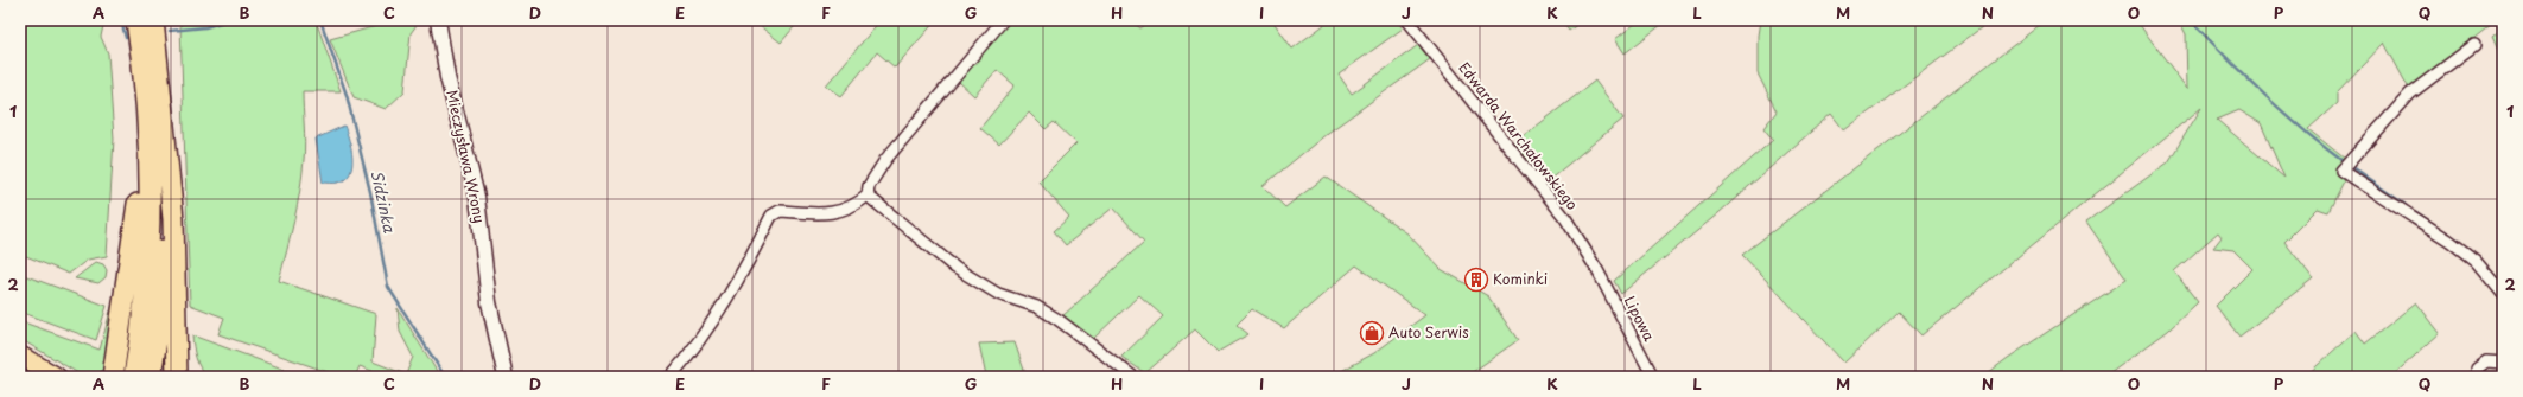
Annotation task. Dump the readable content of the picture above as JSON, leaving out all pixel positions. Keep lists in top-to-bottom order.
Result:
{
  "streets": {
    "street": ["Edwarda Warchałowskiego", "Mieczysława Wrony", "Lipowa"]
  },
  "crossings": [
    ["Edwarda Warchałowskiego", "Lipowa"]
  ],
  "water": ["Sidzinka"],
  "places": {
    "building": ["Kominki"],
    "shop": ["Auto Serwis"]
  },
  "grid": {
    "columns": [
      "A",
      "B",
      "C",
      "D",
      "E",
      "F",
      "G",
      "H",
      "I",
      "J",
      "K",
      "L",
      "M",
      "N",
      "O",
      "P",
      "Q"
    ],
    "rows": ["1", "2"]
  }
}
